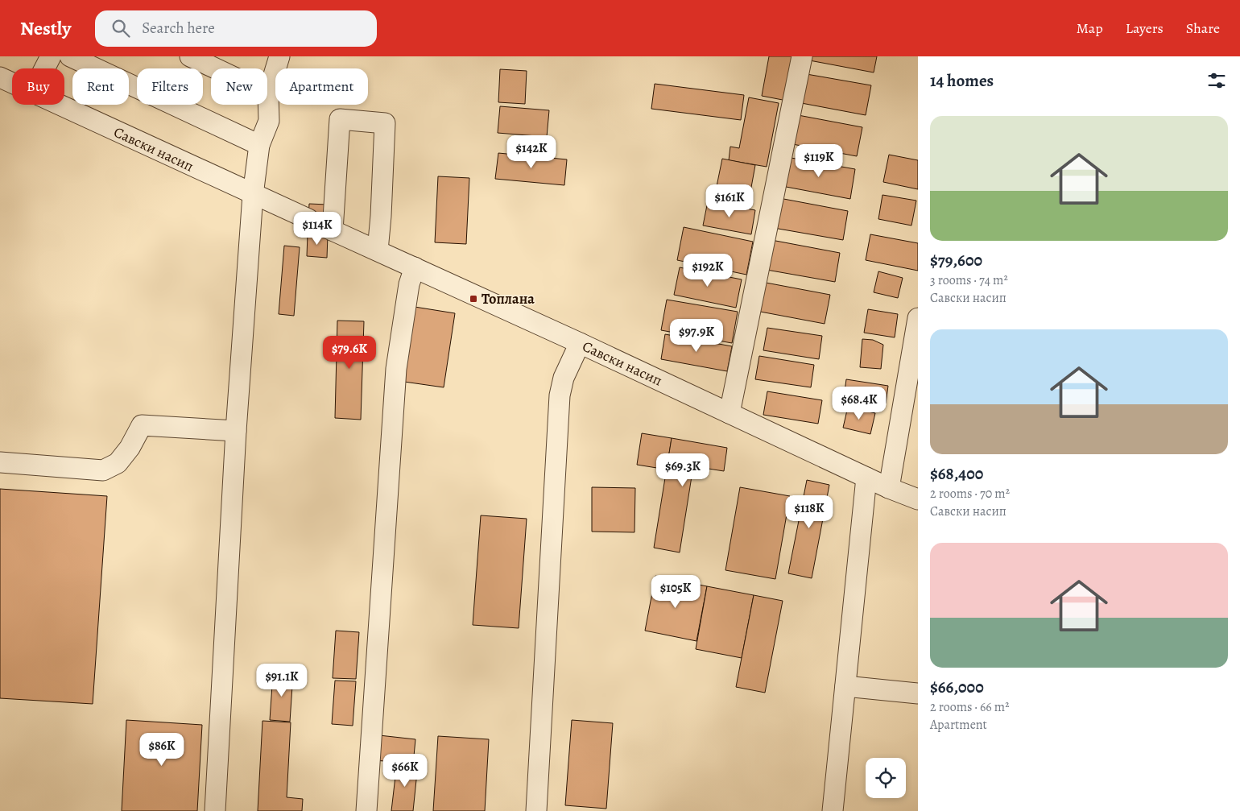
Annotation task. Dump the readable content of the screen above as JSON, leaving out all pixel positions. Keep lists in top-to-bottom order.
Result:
{
  "streets": {
    "street": ["Савски насип"]
  },
  "places": {
    "transit": ["Топлана"]
  },
  "page": {
    "header": "Nestly",
    "search": "Search here",
    "nav": ["Map", "Layers", "Share"],
    "heading": "14 homes",
    "chip": [
      "Buy",
      "Rent",
      "Filters",
      "New",
      "Apartment"
    ],
    "list": [
      {
        "name": "$79,600",
        "note": "3 rooms · 74 m² · Савски насип"
      },
      {
        "name": "$68,400",
        "note": "2 rooms · 70 m² · Савски насип"
      },
      {
        "name": "$66,000",
        "note": "2 rooms · 66 m² · Apartment"
      }
    ],
    "price": [
      "$142K",
      "$119K",
      "$161K",
      "$114K",
      "$192K",
      "$97.9K",
      "$79.6K",
      "$68.4K",
      "$69.3K",
      "$118K",
      "$105K",
      "$91.1K",
      "$86K",
      "$66K"
    ]
  }
}
